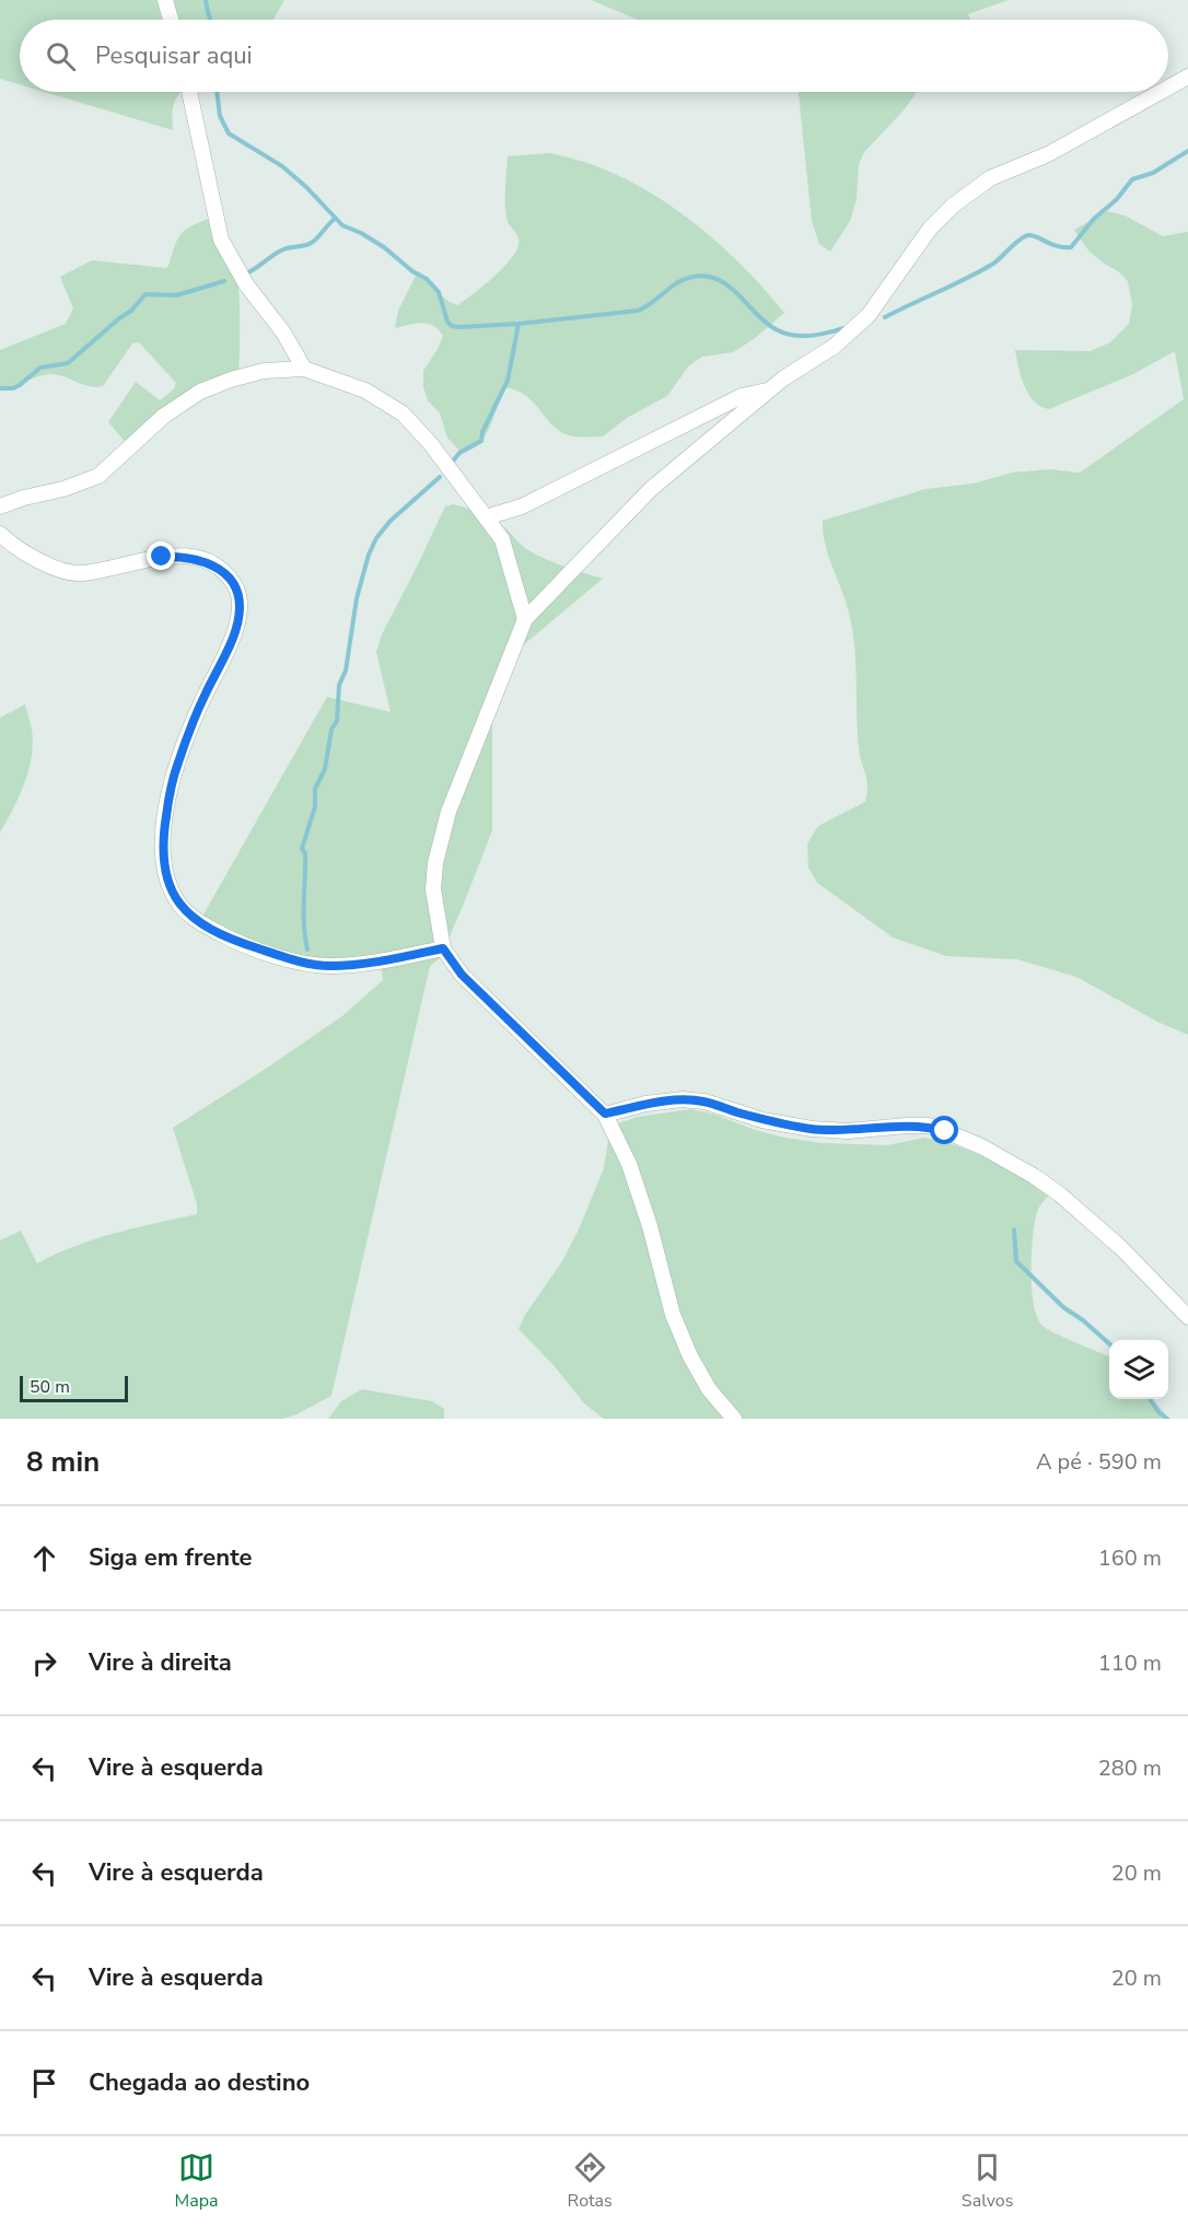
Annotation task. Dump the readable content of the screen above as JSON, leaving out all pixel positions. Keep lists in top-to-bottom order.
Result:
{
  "scale_bar": "50 m",
  "page": {
    "search": "Pesquisar aqui",
    "scale": "50 m",
    "heading": ["8 min", "A pé · 590 m"],
    "list": [
      ["Siga em frente", "160 m"],
      ["Vire à direita", "110 m"],
      ["Vire à esquerda", "280 m"],
      ["Vire à esquerda", "20 m"],
      ["Vire à esquerda", "20 m"],
      "Chegada ao destino"
    ],
    "nav": ["Mapa", "Rotas", "Salvos"]
  }
}
